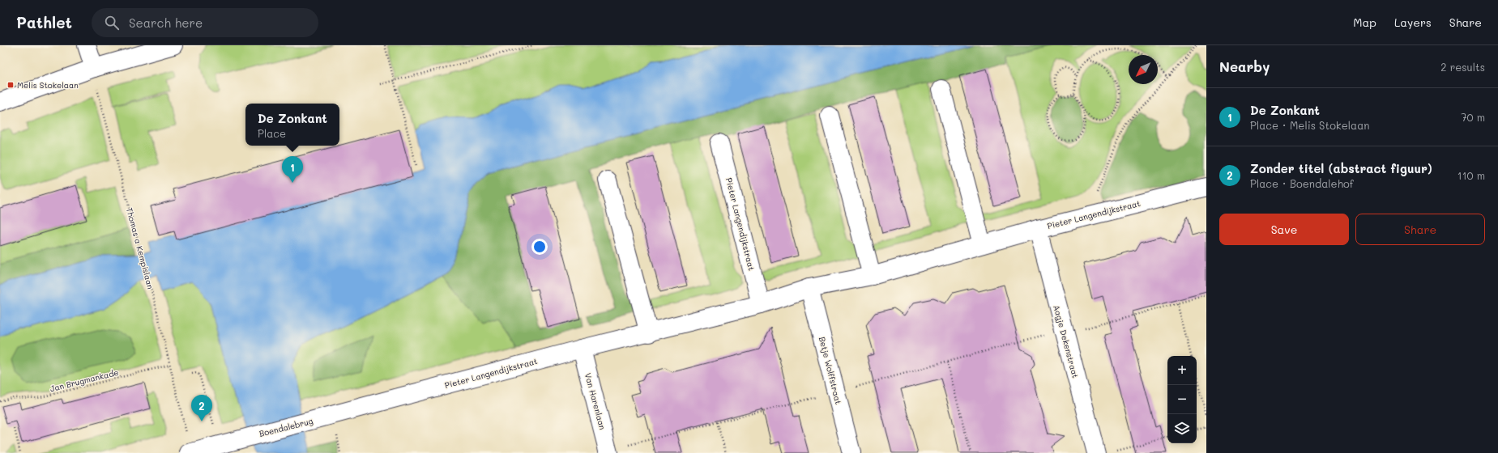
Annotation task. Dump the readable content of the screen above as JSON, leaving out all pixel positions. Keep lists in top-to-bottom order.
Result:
{
  "streets": {
    "street": [
      "Pieter Langendijkstraat",
      "Aagje Dekenstraat",
      "Betje Wolffstraat",
      "Van Harenlaan",
      "Boendalebrug"
    ],
    "path": ["Thomas a Kempislaan", "Jan Brugmankade"]
  },
  "crossings": [
    ["Pieter Langendijkstraat", "Aagje Dekenstraat"],
    ["Pieter Langendijkstraat", "Betje Wolffstraat"],
    ["Pieter Langendijkstraat", "Van Harenlaan"],
    ["Pieter Langendijkstraat", "Boendalebrug"],
    ["Thomas a Kempislaan", "Jan Brugmankade"],
    ["Thomas a Kempislaan", "Boendalebrug"]
  ],
  "places": {
    "transit": ["Melis Stokelaan"]
  },
  "north": "bottom left",
  "page": {
    "header": "Pathlet",
    "search": "Search here",
    "nav": ["Map", "Layers", "Share"],
    "heading": ["Nearby", "2 results"],
    "list": [
      {
        "mark": "1",
        "name": "De Zonkant",
        "note": "Place · Melis Stokelaan",
        "value": "70 m"
      },
      {
        "mark": "2",
        "name": "Zonder titel (abstract figuur)",
        "note": "Place · Boendalehof",
        "value": "110 m"
      }
    ],
    "popup": ["De Zonkant", "Place"],
    "pins": ["1", "2"],
    "buttons": ["Save", "Share"],
    "map_buttons": ["+", "−"]
  }
}
